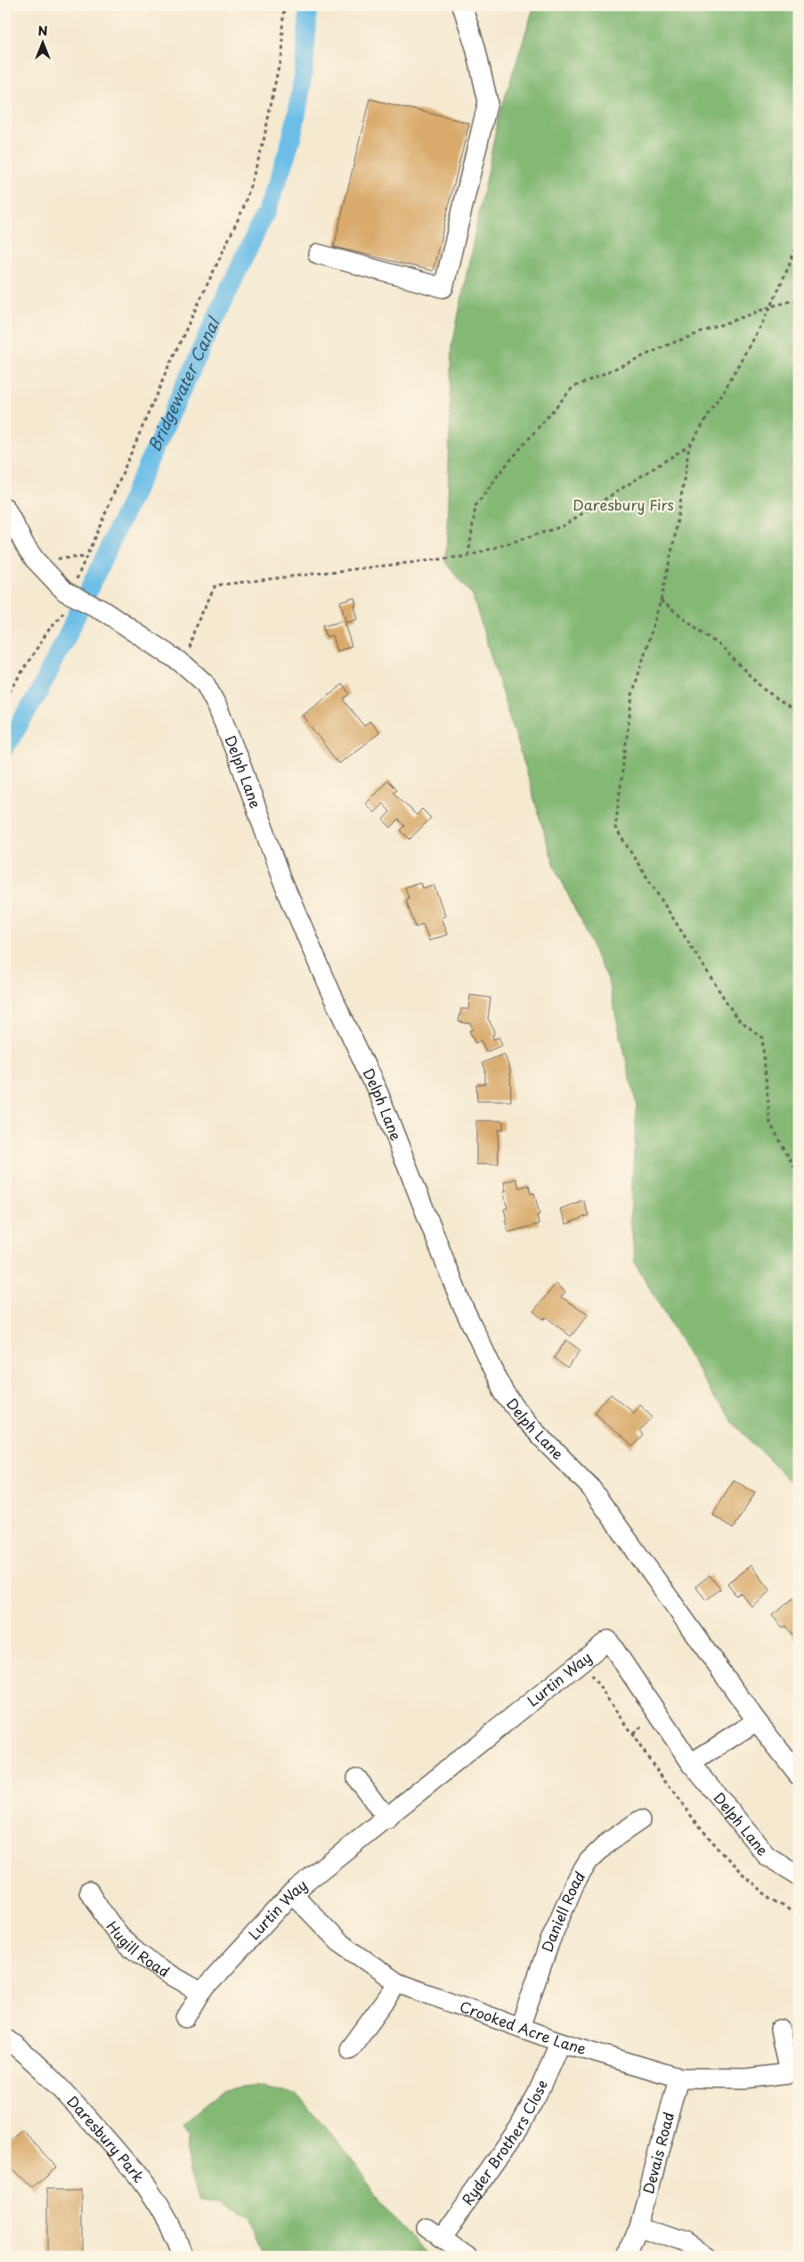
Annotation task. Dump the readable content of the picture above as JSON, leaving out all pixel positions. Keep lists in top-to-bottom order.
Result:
{
  "streets": {
    "street": [
      "Delph Lane",
      "Lurtin Way",
      "Daniell Road",
      "Hugill Road",
      "Crooked Acre Lane",
      "Daresbury Park",
      "Ryder Brothers Close",
      "Devais Road"
    ]
  },
  "crossings": [
    ["Delph Lane", "Lurtin Way"],
    ["Lurtin Way", "Hugill Road"],
    ["Lurtin Way", "Crooked Acre Lane"],
    ["Daniell Road", "Crooked Acre Lane"],
    ["Crooked Acre Lane", "Ryder Brothers Close"],
    ["Crooked Acre Lane", "Devais Road"]
  ],
  "water": ["Bridgewater Canal"],
  "parks": ["Daresbury Firs"],
  "north": "top"
}
